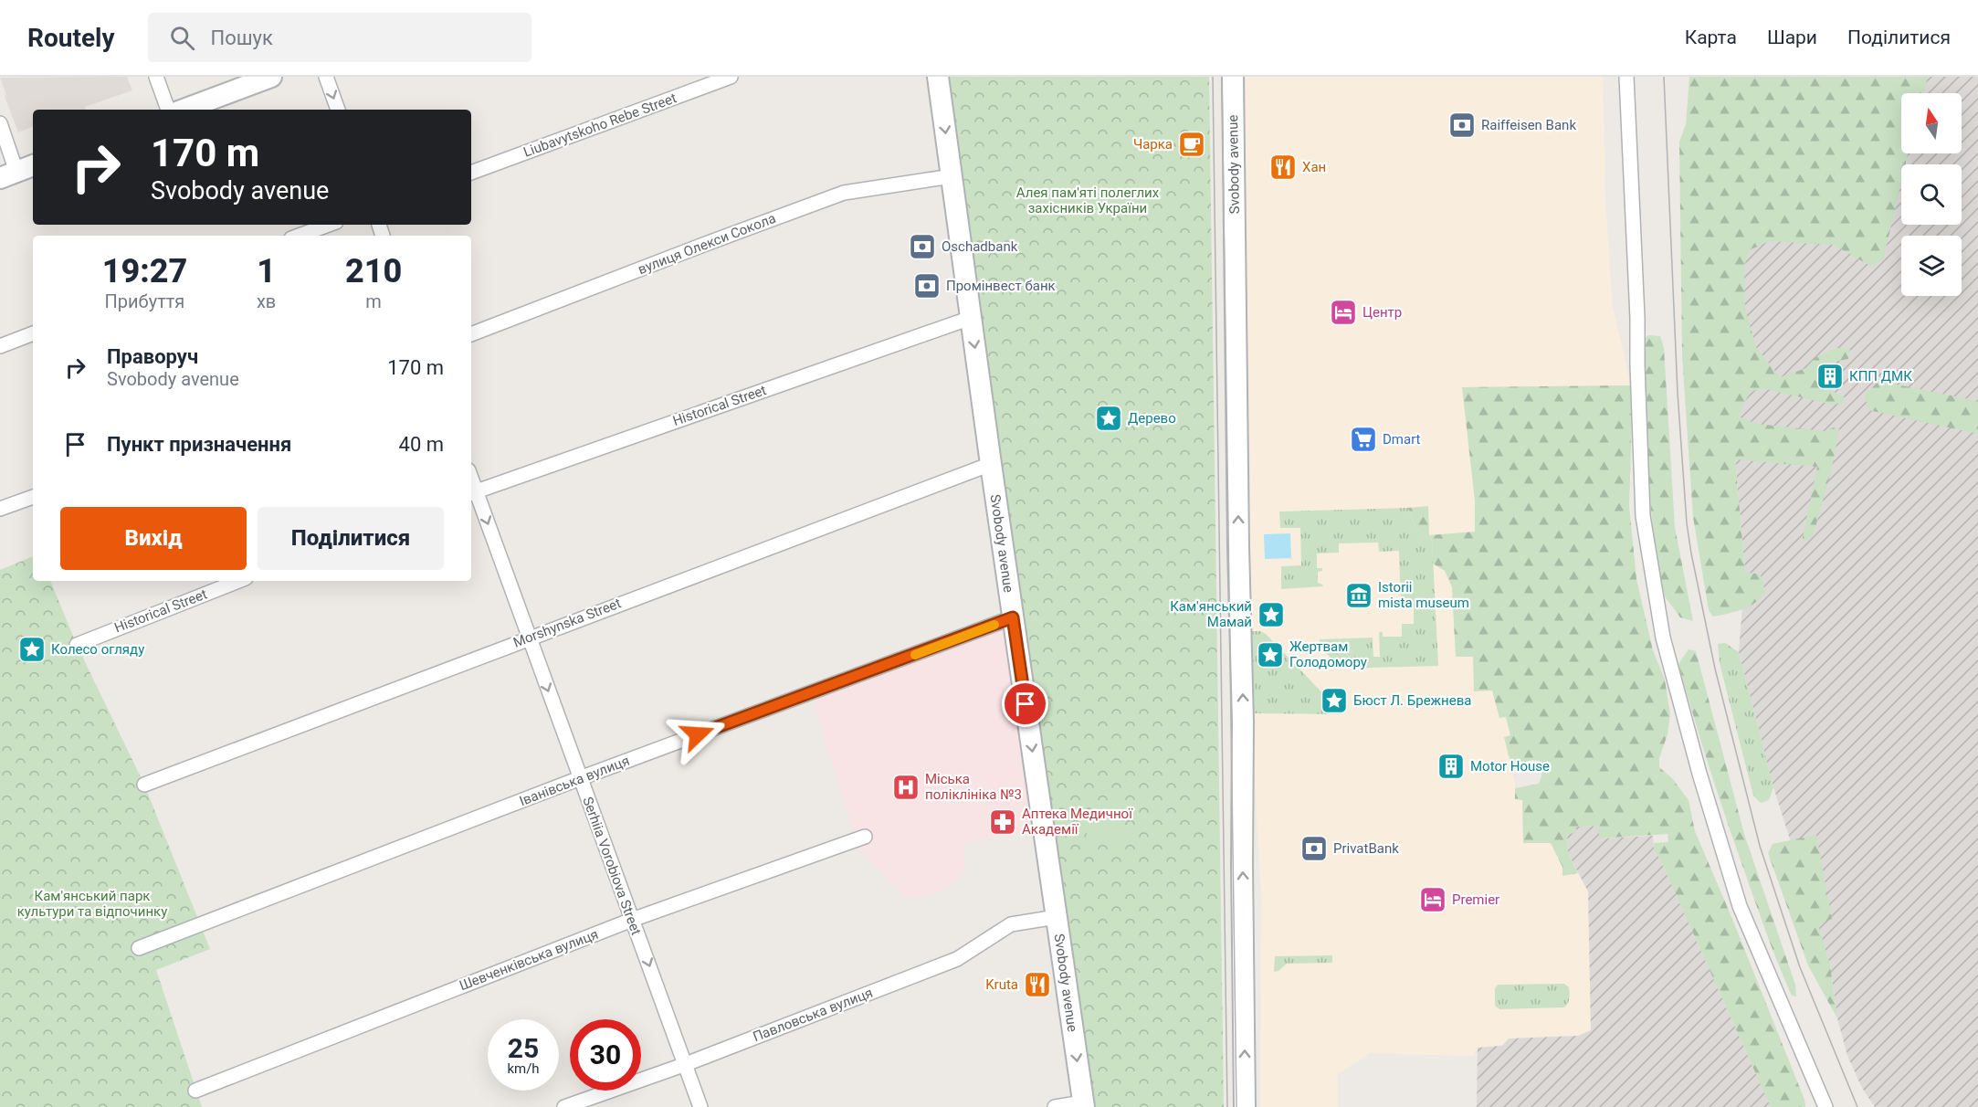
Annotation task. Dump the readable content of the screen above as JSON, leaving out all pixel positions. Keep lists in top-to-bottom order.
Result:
{
  "streets": {
    "main road": ["Svobody avenue"],
    "street": [
      "Liubavytskoho Rebe Street",
      "вулиця Олекси Сокола",
      "Historical Street",
      "Morshynska Street",
      "Іванівська вулиця",
      "Serhiia Vorobiova Street",
      "Шевченківська вулиця",
      "Павловська вулиця"
    ]
  },
  "crossings": [
    ["Svobody avenue", "вулиця Олекси Сокола"],
    ["Svobody avenue", "Historical Street"],
    ["Svobody avenue", "Morshynska Street"],
    ["Svobody avenue", "Іванівська вулиця"],
    ["Svobody avenue", "Павловська вулиця"],
    ["Historical Street", "Serhiia Vorobiova Street"],
    ["Morshynska Street", "Serhiia Vorobiova Street"],
    ["Іванівська вулиця", "Serhiia Vorobiova Street"],
    ["Serhiia Vorobiova Street", "Шевченківська вулиця"],
    ["Serhiia Vorobiova Street", "Павловська вулиця"]
  ],
  "one_way": ["Serhiia Vorobiova Street"],
  "parks": ["Алея пам'яті полеглих захісників України", "Кам'янський парк культури та відпочинку"],
  "places": {
    "bank": [
      "Raiffeisen Bank",
      "Oschadbank",
      "Промінвест банк",
      "PrivatBank"
    ],
    "cafe": ["Чарка"],
    "restaurant": ["Хан", "Kruta"],
    "hotel": ["Центр", "Premier"],
    "building": ["КПП ДМК", "Motor House"],
    "place": [
      "Дерево",
      "Кам'янський Мамай",
      "Колесо огляду",
      "Жертвам Голодомору",
      "Бюст Л. Брежнева"
    ],
    "supermarket": ["Dmart"],
    "museum": ["Istorii mista museum"],
    "hospital": ["Міська поліклініка №3"],
    "pharmacy": ["Аптека Медичної Академії"]
  },
  "north": "top",
  "page": {
    "header": "Routely",
    "search": "Пошук",
    "nav": ["Карта", "Шари", "Поділитися"],
    "turn": ["170 m", "Svobody avenue"],
    "eta": [
      "19:27",
      "Прибуття",
      "1",
      "хв",
      "210",
      "m"
    ],
    "list": [
      {
        "name": "Праворуч",
        "note": "Svobody avenue",
        "value": "170 m"
      },
      {
        "name": "Пункт призначення",
        "value": "40 m"
      }
    ],
    "buttons": ["Вихід", "Поділитися"],
    "speed": "25 km/h",
    "limit": "30"
  }
}
